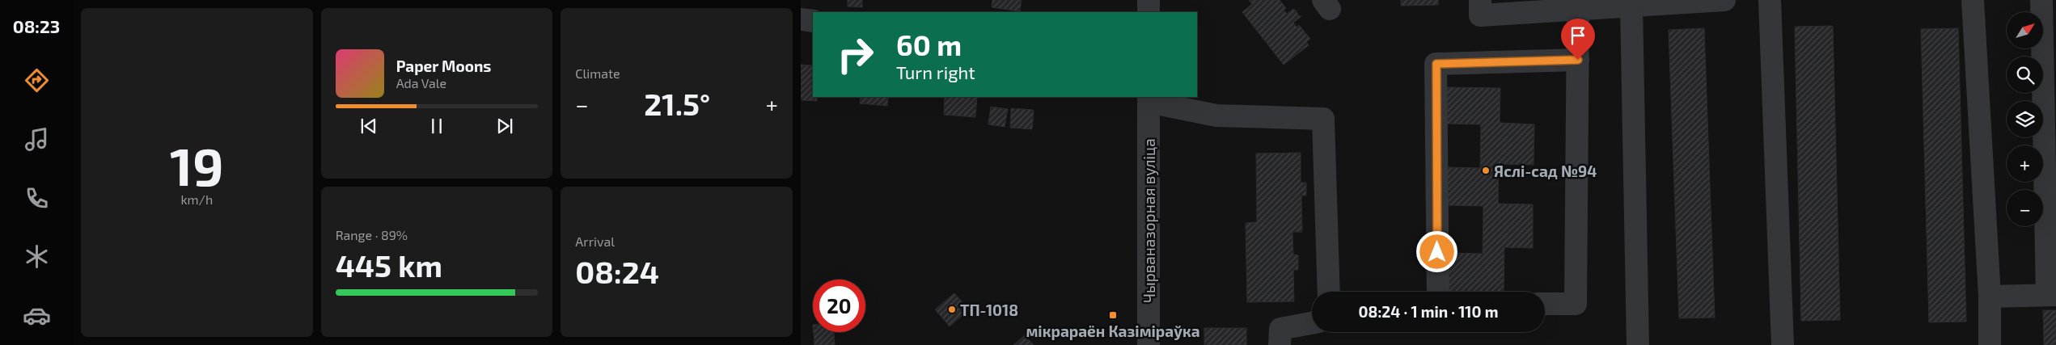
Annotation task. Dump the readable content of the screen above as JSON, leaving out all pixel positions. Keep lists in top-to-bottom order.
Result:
{
  "streets": {
    "street": ["Чырваназорная вуліца"]
  },
  "places": {
    "other": ["Яслі-сад №94", "ТП-1018"],
    "transit": ["мікрараён Казіміраўка"]
  },
  "north": "top right",
  "page": {
    "tabs": "08:23",
    "tile": [
      ["19", "km/h"],
      "Climate",
      ["Range · 89%", "445 km"],
      ["Arrival", "08:24"]
    ],
    "map_buttons": ["+", "−"],
    "turn": ["60 m", "Turn right"],
    "song": ["Paper Moons", "Ada Vale"],
    "heat": ["−", "21.5°", "+"],
    "limit": "20",
    "trip": "08:24 · 1 min · 110 m"
  }
}
